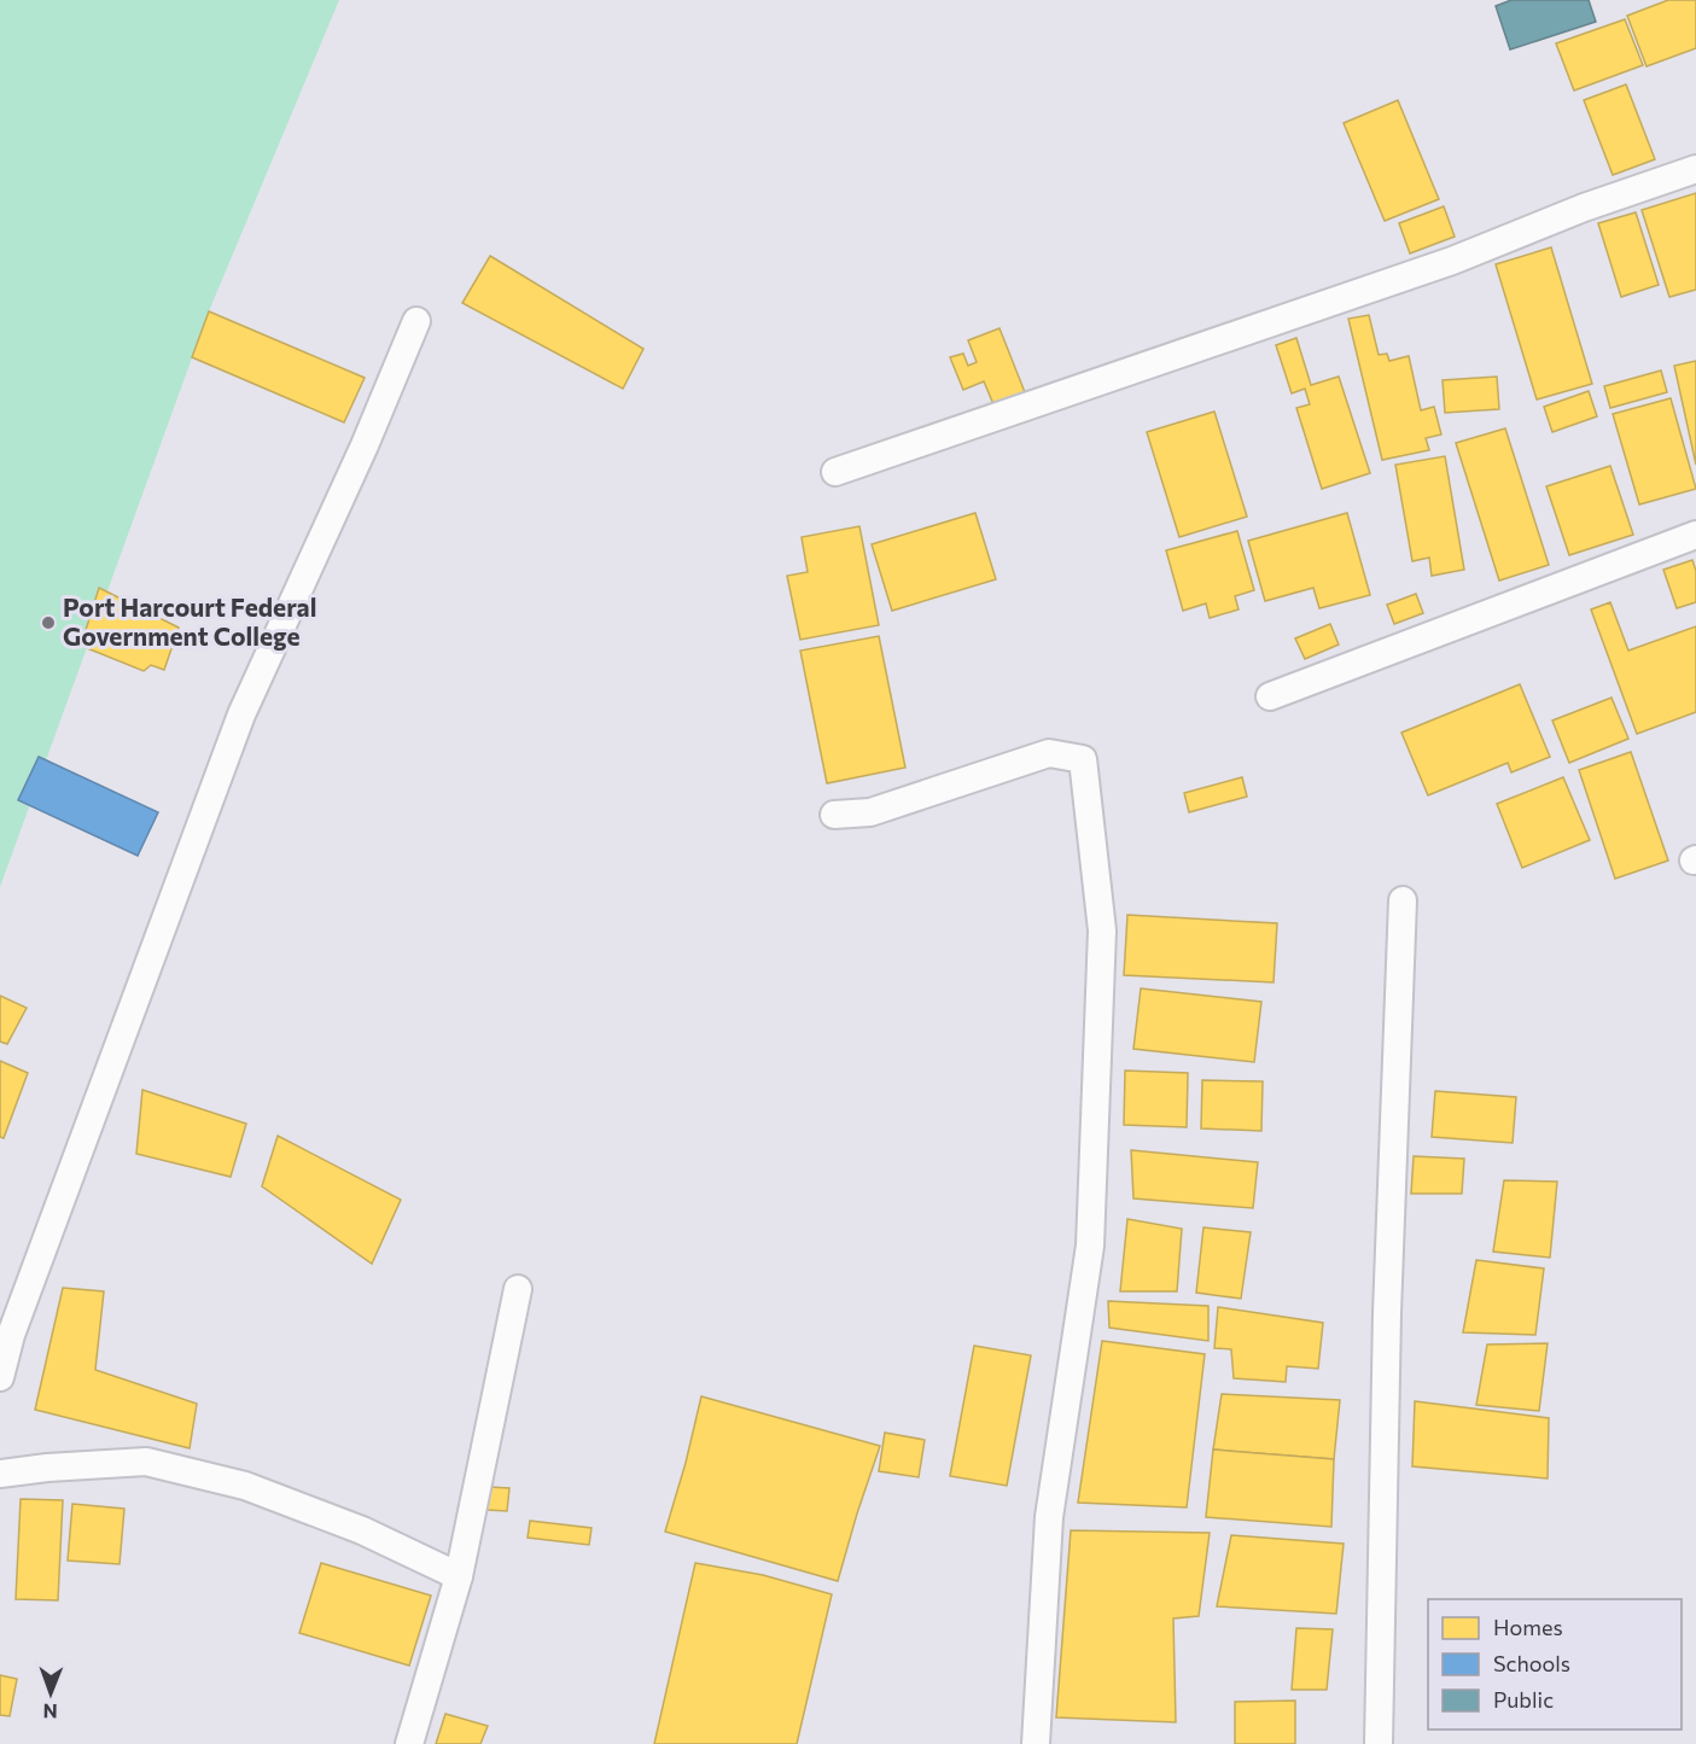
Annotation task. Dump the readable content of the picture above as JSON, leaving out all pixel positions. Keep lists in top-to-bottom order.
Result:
{
  "places": ["Port Harcourt Federal Government College"],
  "legend": ["Homes", "Schools", "Public"],
  "north": "bottom"
}
